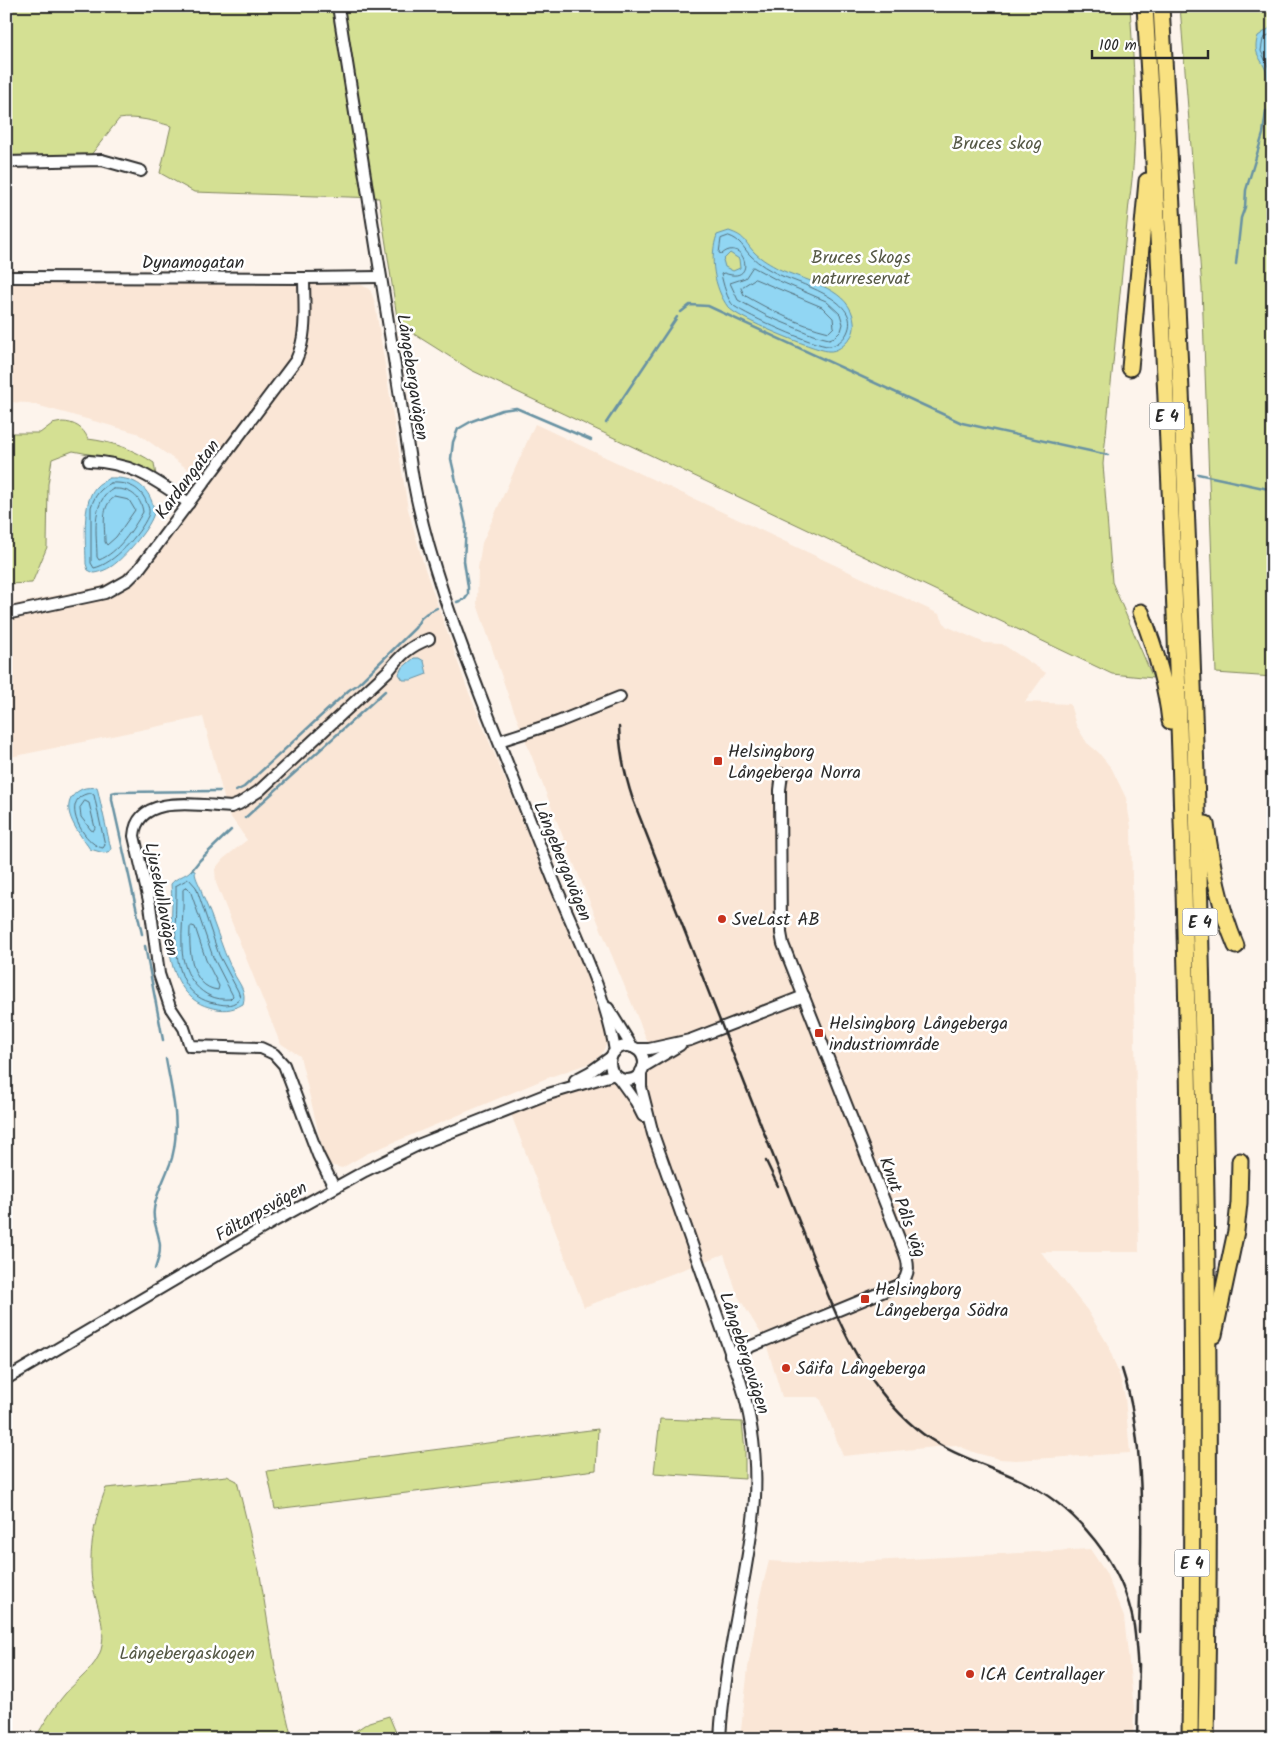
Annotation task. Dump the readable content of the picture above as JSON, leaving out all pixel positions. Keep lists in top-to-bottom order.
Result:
{
  "streets": {
    "highway": ["E 4"],
    "street": [
      "Dynamogatan",
      "Långebergavägen",
      "Kardangatan",
      "Ljusekullavägen",
      "Knut Påls väg",
      "Fältarpsvägen"
    ]
  },
  "crossings": [
    ["Dynamogatan", "Långebergavägen"],
    ["Dynamogatan", "Kardangatan"],
    ["Långebergavägen", "Knut Påls väg"],
    ["Långebergavägen", "Fältarpsvägen"],
    ["Ljusekullavägen", "Fältarpsvägen"]
  ],
  "parks": ["Bruces skog", "Bruces Skogs naturreservat", "Långebergaskogen"],
  "places": {
    "transit": ["Helsingborg Långeberga Norra", "Helsingborg Långeberga industriområde", "Helsingborg Långeberga Södra"],
    "other": ["SveLast AB", "Såifa Långeberga", "ICA Centrallager"]
  },
  "scale_bar": "100 m"
}
